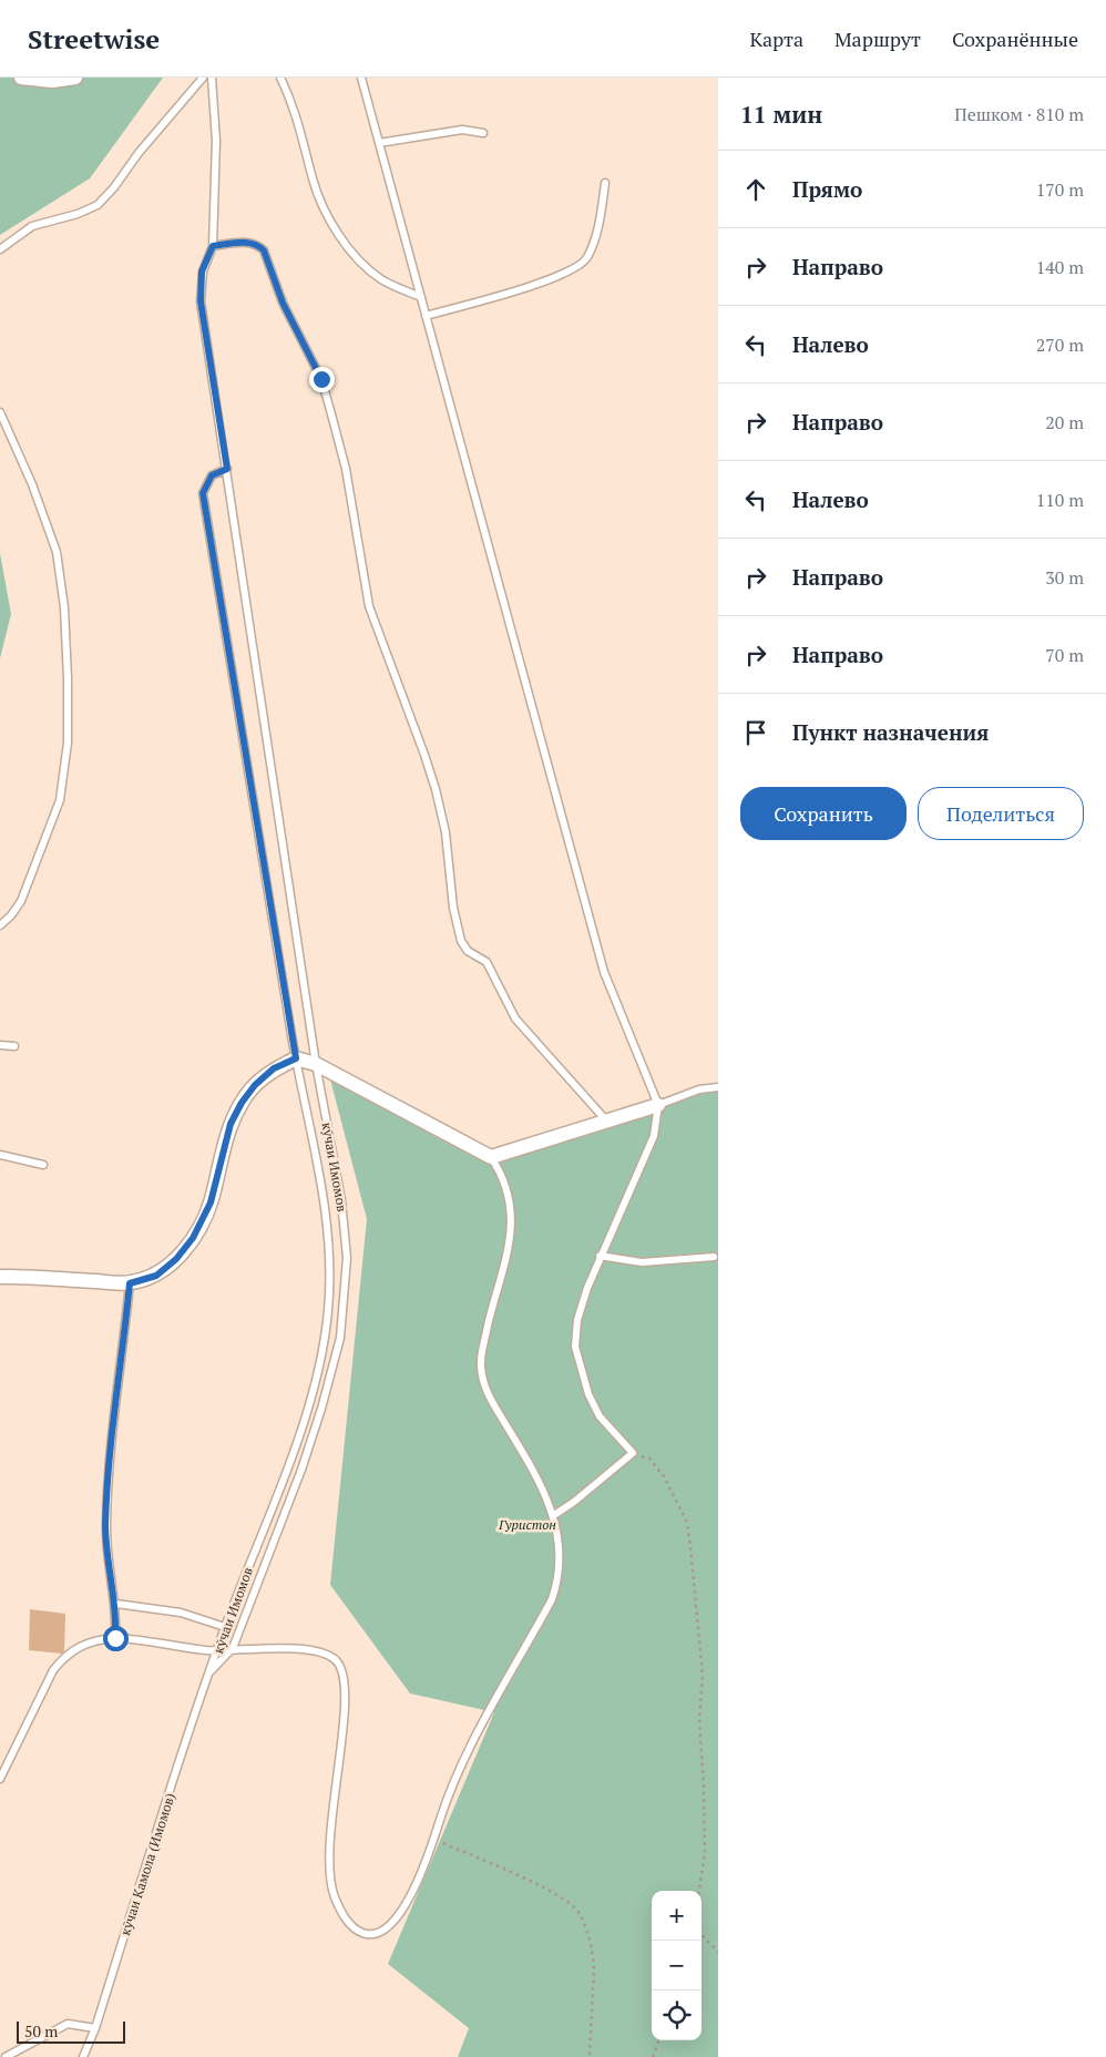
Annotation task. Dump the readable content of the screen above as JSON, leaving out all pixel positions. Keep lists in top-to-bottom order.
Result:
{
  "streets": {
    "lane": ["кӯчаи Имомов", "кӯчаи Камола (Имомов)"]
  },
  "crossings": [
    ["кӯчаи Имомов", "кӯчаи Камола (Имомов)"]
  ],
  "parks": ["Гуристон"],
  "scale_bar": "50 m",
  "page": {
    "header": "Streetwise",
    "nav": ["Карта", "Маршрут", "Сохранённые"],
    "heading": ["11 мин", "Пешком · 810 m"],
    "list": [
      ["Прямо", "170 m"],
      ["Направо", "140 m"],
      ["Налево", "270 m"],
      ["Направо", "20 m"],
      ["Налево", "110 m"],
      ["Направо", "30 m"],
      ["Направо", "70 m"],
      "Пункт назначения"
    ],
    "buttons": ["Сохранить", "Поделиться"],
    "map_buttons": ["+", "−"],
    "scale": "50 m"
  }
}
